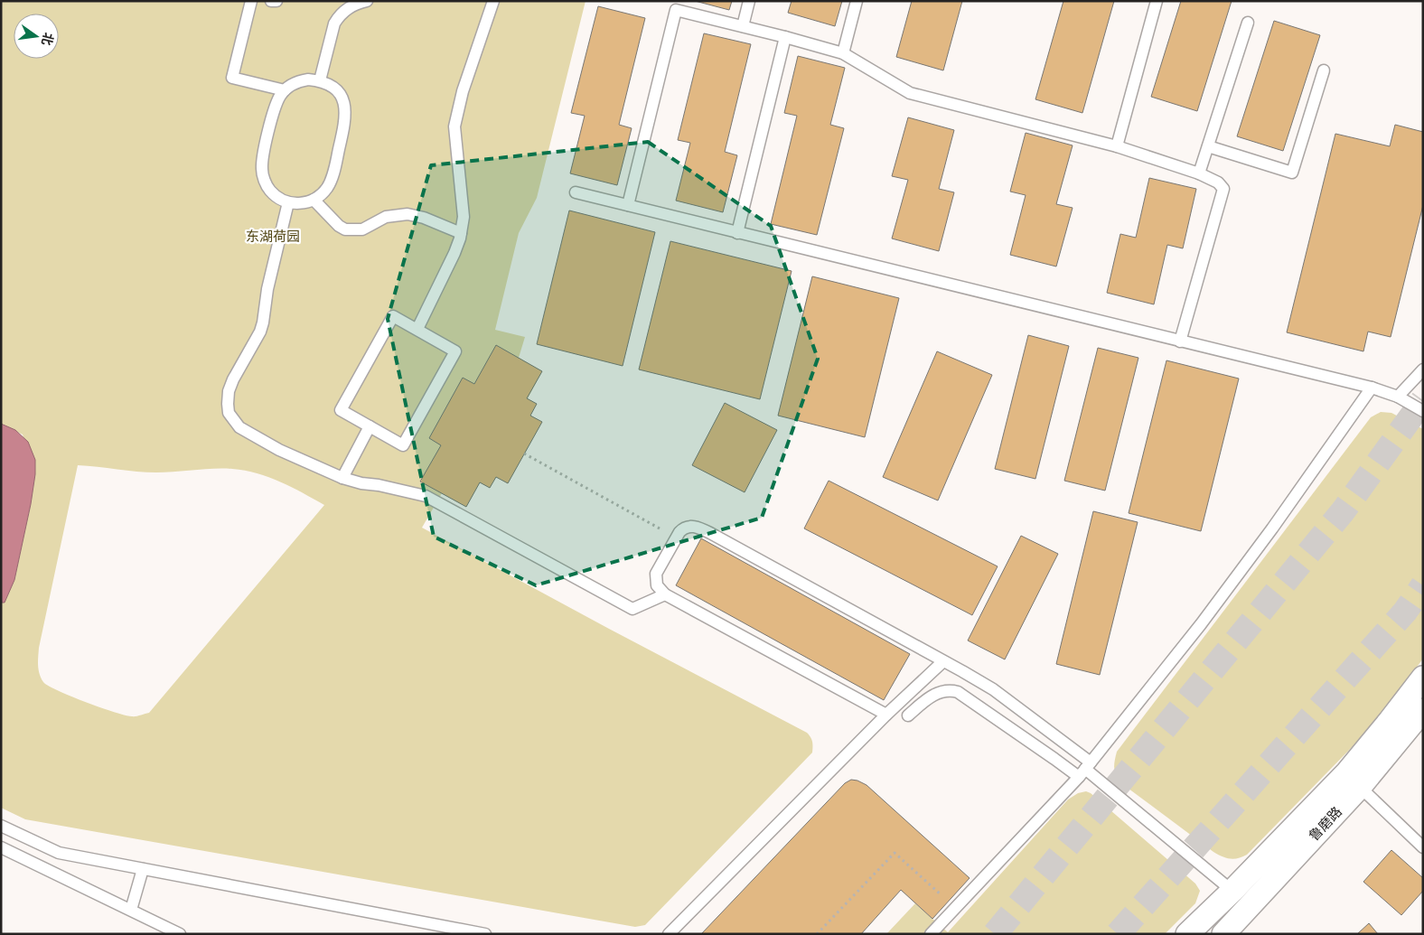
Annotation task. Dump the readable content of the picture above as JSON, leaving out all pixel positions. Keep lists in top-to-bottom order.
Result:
{
  "streets": {
    "street": ["鲁磨路"]
  },
  "parks": ["东湖荷园"],
  "north": "right"
}
